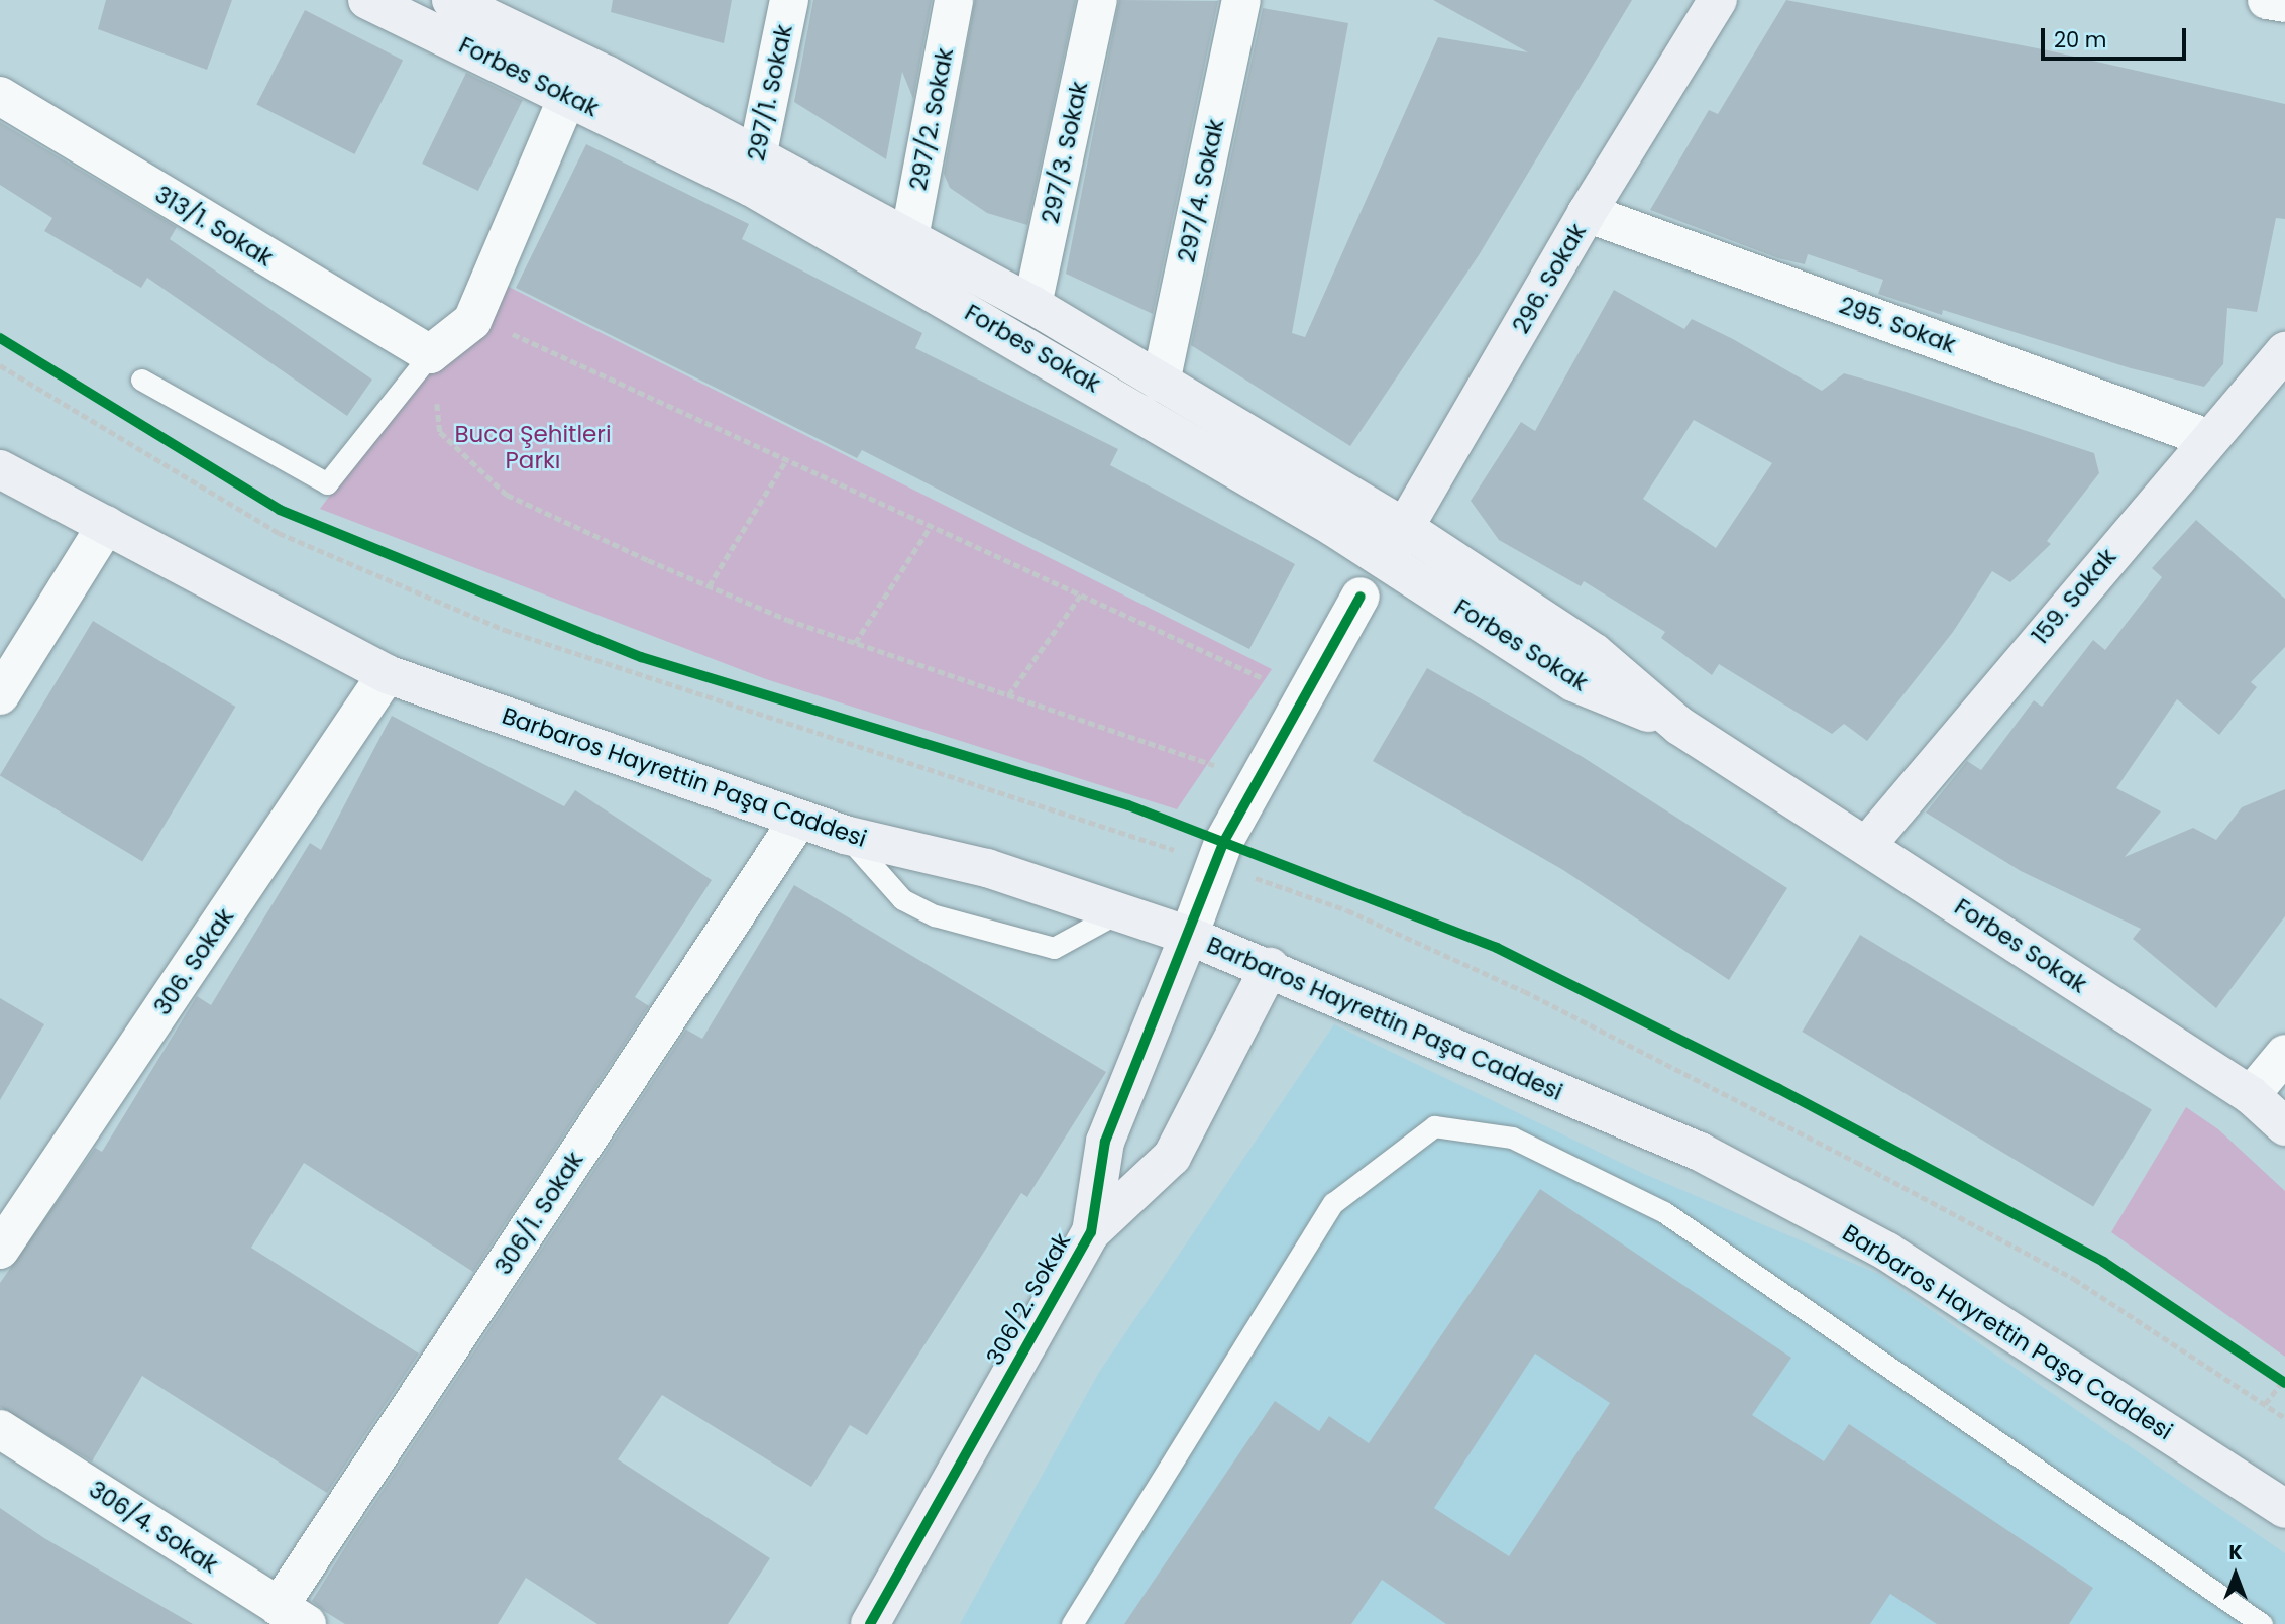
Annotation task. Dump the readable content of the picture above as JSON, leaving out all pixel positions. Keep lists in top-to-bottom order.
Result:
{
  "streets": {
    "main road": [
      "Forbes Sokak",
      "296. Sokak",
      "159. Sokak",
      "Barbaros Hayrettin Paşa Caddesi",
      "306/2. Sokak"
    ],
    "street": [
      "297/1. Sokak",
      "297/2. Sokak",
      "297/3. Sokak",
      "297/4. Sokak",
      "313/1. Sokak",
      "295. Sokak",
      "306. Sokak",
      "306/1. Sokak",
      "306/4. Sokak"
    ]
  },
  "crossings": [
    ["Forbes Sokak", "297/1. Sokak"],
    ["Forbes Sokak", "297/2. Sokak"],
    ["Forbes Sokak", "297/3. Sokak"],
    ["Forbes Sokak", "297/4. Sokak"],
    ["Forbes Sokak", "296. Sokak"],
    ["Forbes Sokak", "159. Sokak"],
    ["296. Sokak", "295. Sokak"],
    ["295. Sokak", "159. Sokak"],
    ["Barbaros Hayrettin Paşa Caddesi", "306. Sokak"],
    ["Barbaros Hayrettin Paşa Caddesi", "306/1. Sokak"],
    ["Barbaros Hayrettin Paşa Caddesi", "306/2. Sokak"],
    ["306/1. Sokak", "306/4. Sokak"]
  ],
  "parks": ["Buca Şehitleri Parkı"],
  "scale_bar": "20 m",
  "north": "top"
}
